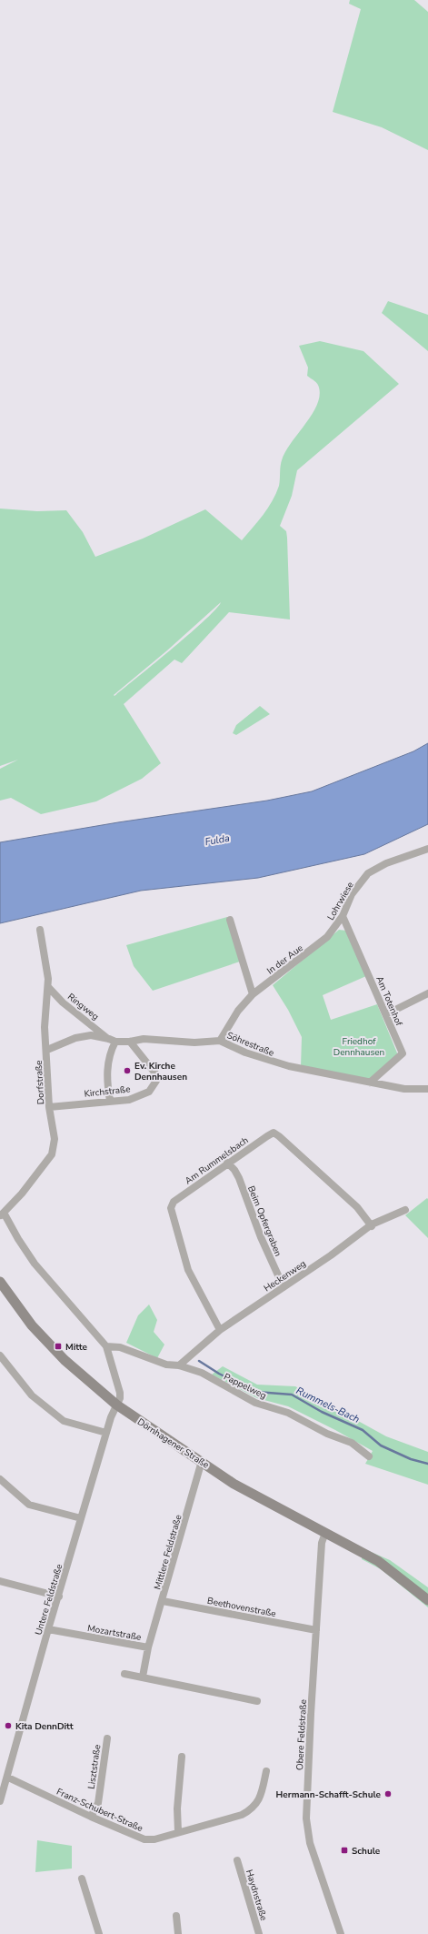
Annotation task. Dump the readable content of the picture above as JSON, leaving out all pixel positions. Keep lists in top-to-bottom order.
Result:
{
  "streets": {
    "street": [
      "Lohrwiese",
      "In der Aue",
      "Am Totenhof",
      "Ringweg",
      "Söhrestraße",
      "Dorfstraße",
      "Kirchstraße",
      "Am Rummelsbach",
      "Beim Opfergraben",
      "Heckenweg",
      "Pappelweg",
      "Dörnhagener Straße",
      "Mittlere Feldstraße",
      "Untere Feldstraße",
      "Beethovenstraße",
      "Mozartstraße",
      "Obere Feldstraße",
      "Lisztstraße",
      "Franz-Schubert-Straße",
      "Haydnstraße"
    ]
  },
  "crossings": [
    ["Lohrwiese", "In der Aue"],
    ["Lohrwiese", "Am Totenhof"],
    ["In der Aue", "Söhrestraße"],
    ["Am Totenhof", "Söhrestraße"],
    ["Ringweg", "Söhrestraße"],
    ["Ringweg", "Dorfstraße"],
    ["Söhrestraße", "Dorfstraße"],
    ["Söhrestraße", "Kirchstraße"],
    ["Dorfstraße", "Kirchstraße"],
    ["Am Rummelsbach", "Beim Opfergraben"],
    ["Am Rummelsbach", "Heckenweg"],
    ["Beim Opfergraben", "Heckenweg"],
    ["Heckenweg", "Pappelweg"],
    ["Dörnhagener Straße", "Mittlere Feldstraße"],
    ["Dörnhagener Straße", "Untere Feldstraße"],
    ["Dörnhagener Straße", "Obere Feldstraße"],
    ["Mittlere Feldstraße", "Beethovenstraße"],
    ["Mittlere Feldstraße", "Mozartstraße"],
    ["Untere Feldstraße", "Mozartstraße"],
    ["Untere Feldstraße", "Franz-Schubert-Straße"],
    ["Beethovenstraße", "Obere Feldstraße"],
    ["Lisztstraße", "Franz-Schubert-Straße"]
  ],
  "water": ["Fulda", "Rummels-Bach"],
  "parks": ["Friedhof Dennhausen"],
  "places": {
    "other": ["Ev. Kirche Dennhausen", "Kita DennDitt", "Hermann-Schafft-Schule"],
    "transit": ["Mitte", "Schule"]
  }
}
